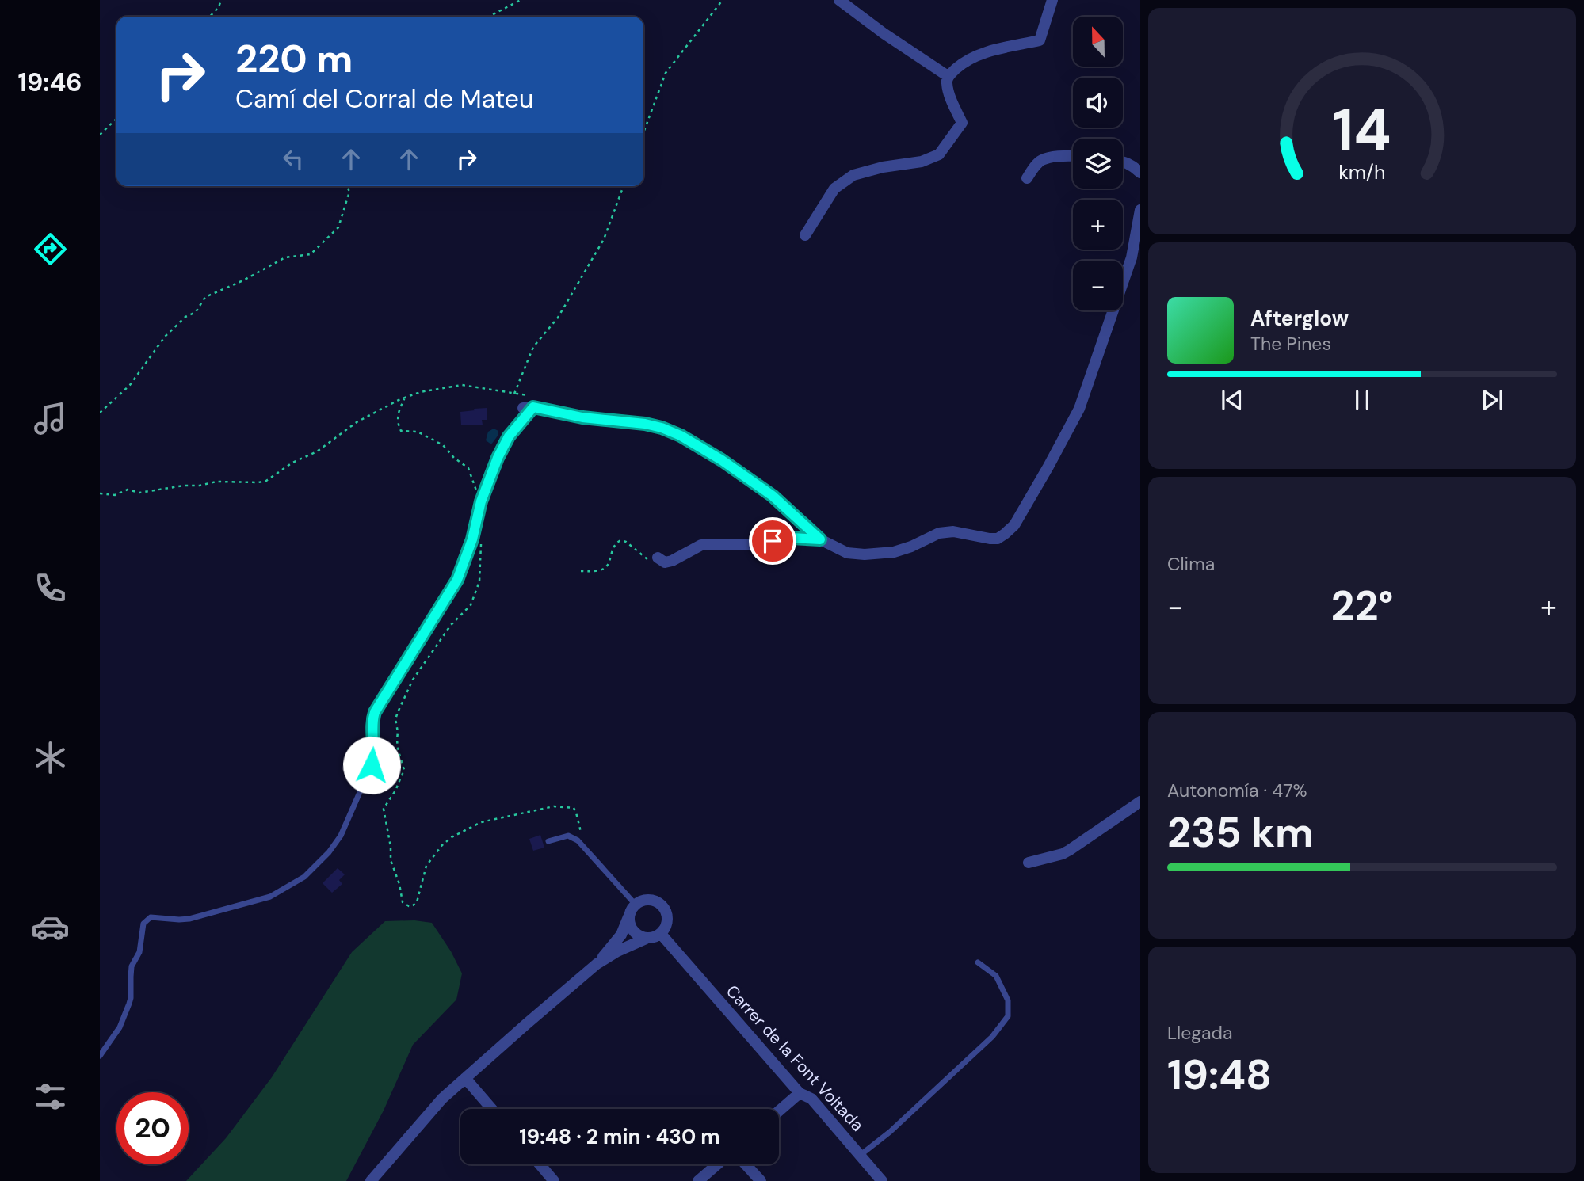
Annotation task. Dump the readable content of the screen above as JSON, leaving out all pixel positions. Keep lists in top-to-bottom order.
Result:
{
  "streets": {
    "street": ["Carrer de la Font Voltada"]
  },
  "north": "top",
  "page": {
    "tabs": "19:46",
    "map_buttons": ["+", "−"],
    "turn": ["220 m", "Camí del Corral de Mateu"],
    "song": ["Afterglow", "The Pines"],
    "tile": [
      "Clima",
      ["Autonomía · 47%", "235 km"],
      ["Llegada", "19:48"]
    ],
    "heat": ["−", "22°", "+"],
    "limit": "20",
    "trip": "19:48 · 2 min · 430 m",
    "gauge": ["14", "km/h"]
  }
}
